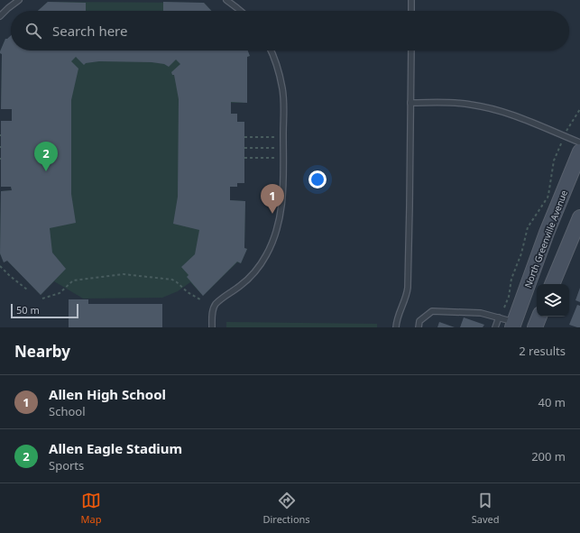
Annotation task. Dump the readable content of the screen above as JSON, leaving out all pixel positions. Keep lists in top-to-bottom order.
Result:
{
  "streets": {
    "main road": ["North Greenville Avenue"]
  },
  "scale_bar": "50 m",
  "page": {
    "search": "Search here",
    "pins": ["2", "1"],
    "scale": "50 m",
    "heading": ["Nearby", "2 results"],
    "list": [
      {
        "mark": "1",
        "name": "Allen High School",
        "note": "School",
        "value": "40 m"
      },
      {
        "mark": "2",
        "name": "Allen Eagle Stadium",
        "note": "Sports",
        "value": "200 m"
      }
    ],
    "nav": ["Map", "Directions", "Saved"]
  }
}
